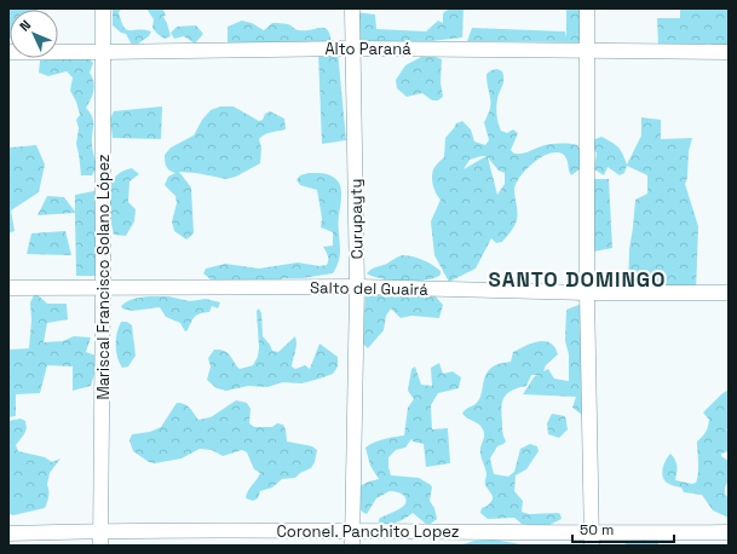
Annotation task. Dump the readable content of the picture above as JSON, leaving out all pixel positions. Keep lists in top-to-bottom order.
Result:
{
  "streets": {
    "street": [
      "Alto Paraná",
      "Curupayty",
      "Mariscal Francisco Solano López",
      "Salto del Guairá",
      "Coronel. Panchito Lopez"
    ]
  },
  "crossings": [
    ["Alto Paraná", "Curupayty"],
    ["Alto Paraná", "Mariscal Francisco Solano López"],
    ["Curupayty", "Salto del Guairá"],
    ["Curupayty", "Coronel. Panchito Lopez"],
    ["Mariscal Francisco Solano López", "Salto del Guairá"],
    ["Mariscal Francisco Solano López", "Coronel. Panchito Lopez"]
  ],
  "districts": ["SANTO DOMINGO"],
  "scale_bar": "50 m",
  "north": "top left"
}
